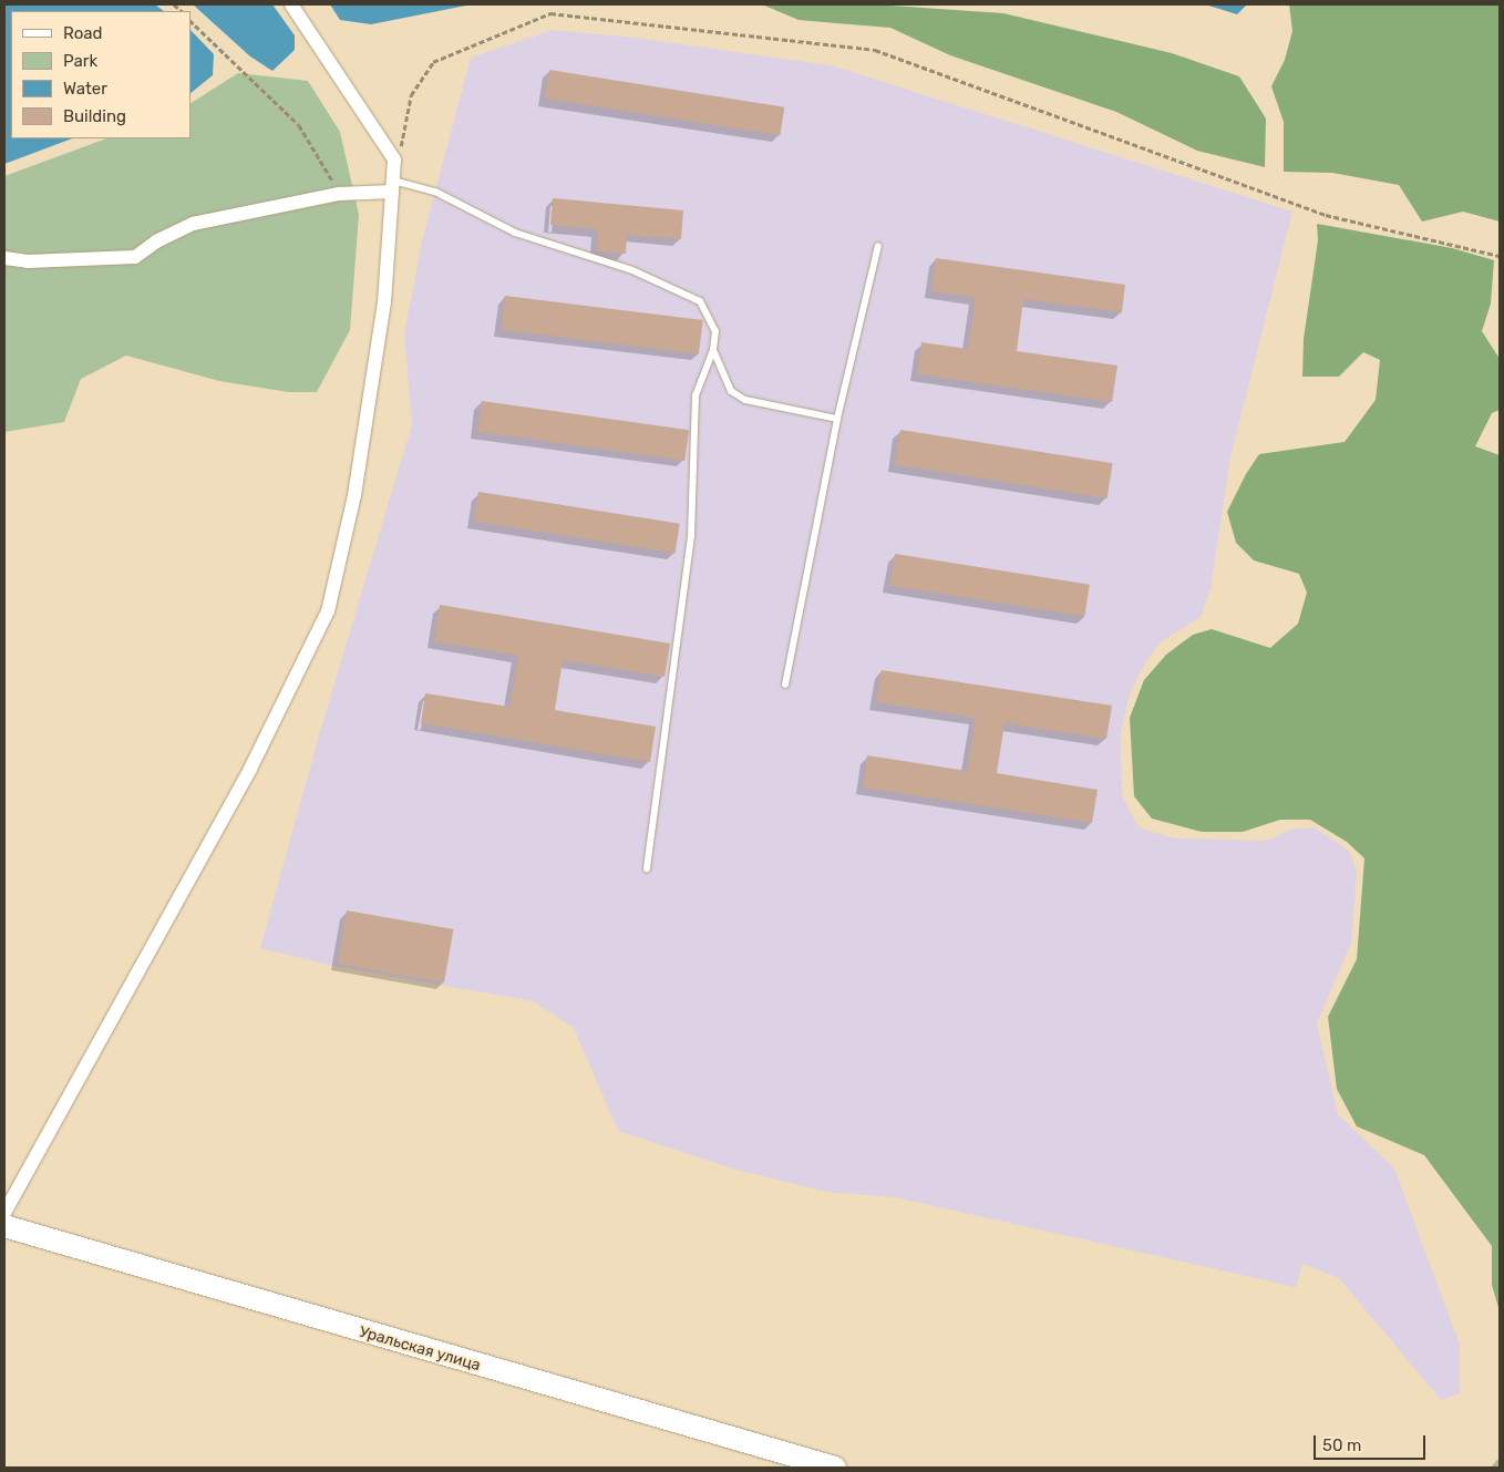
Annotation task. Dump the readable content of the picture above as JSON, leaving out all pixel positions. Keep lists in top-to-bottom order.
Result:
{
  "streets": {
    "main road": ["Уральская улица"]
  },
  "legend": [
    "Road",
    "Park",
    "Water",
    "Building"
  ],
  "scale_bar": "50 m"
}
